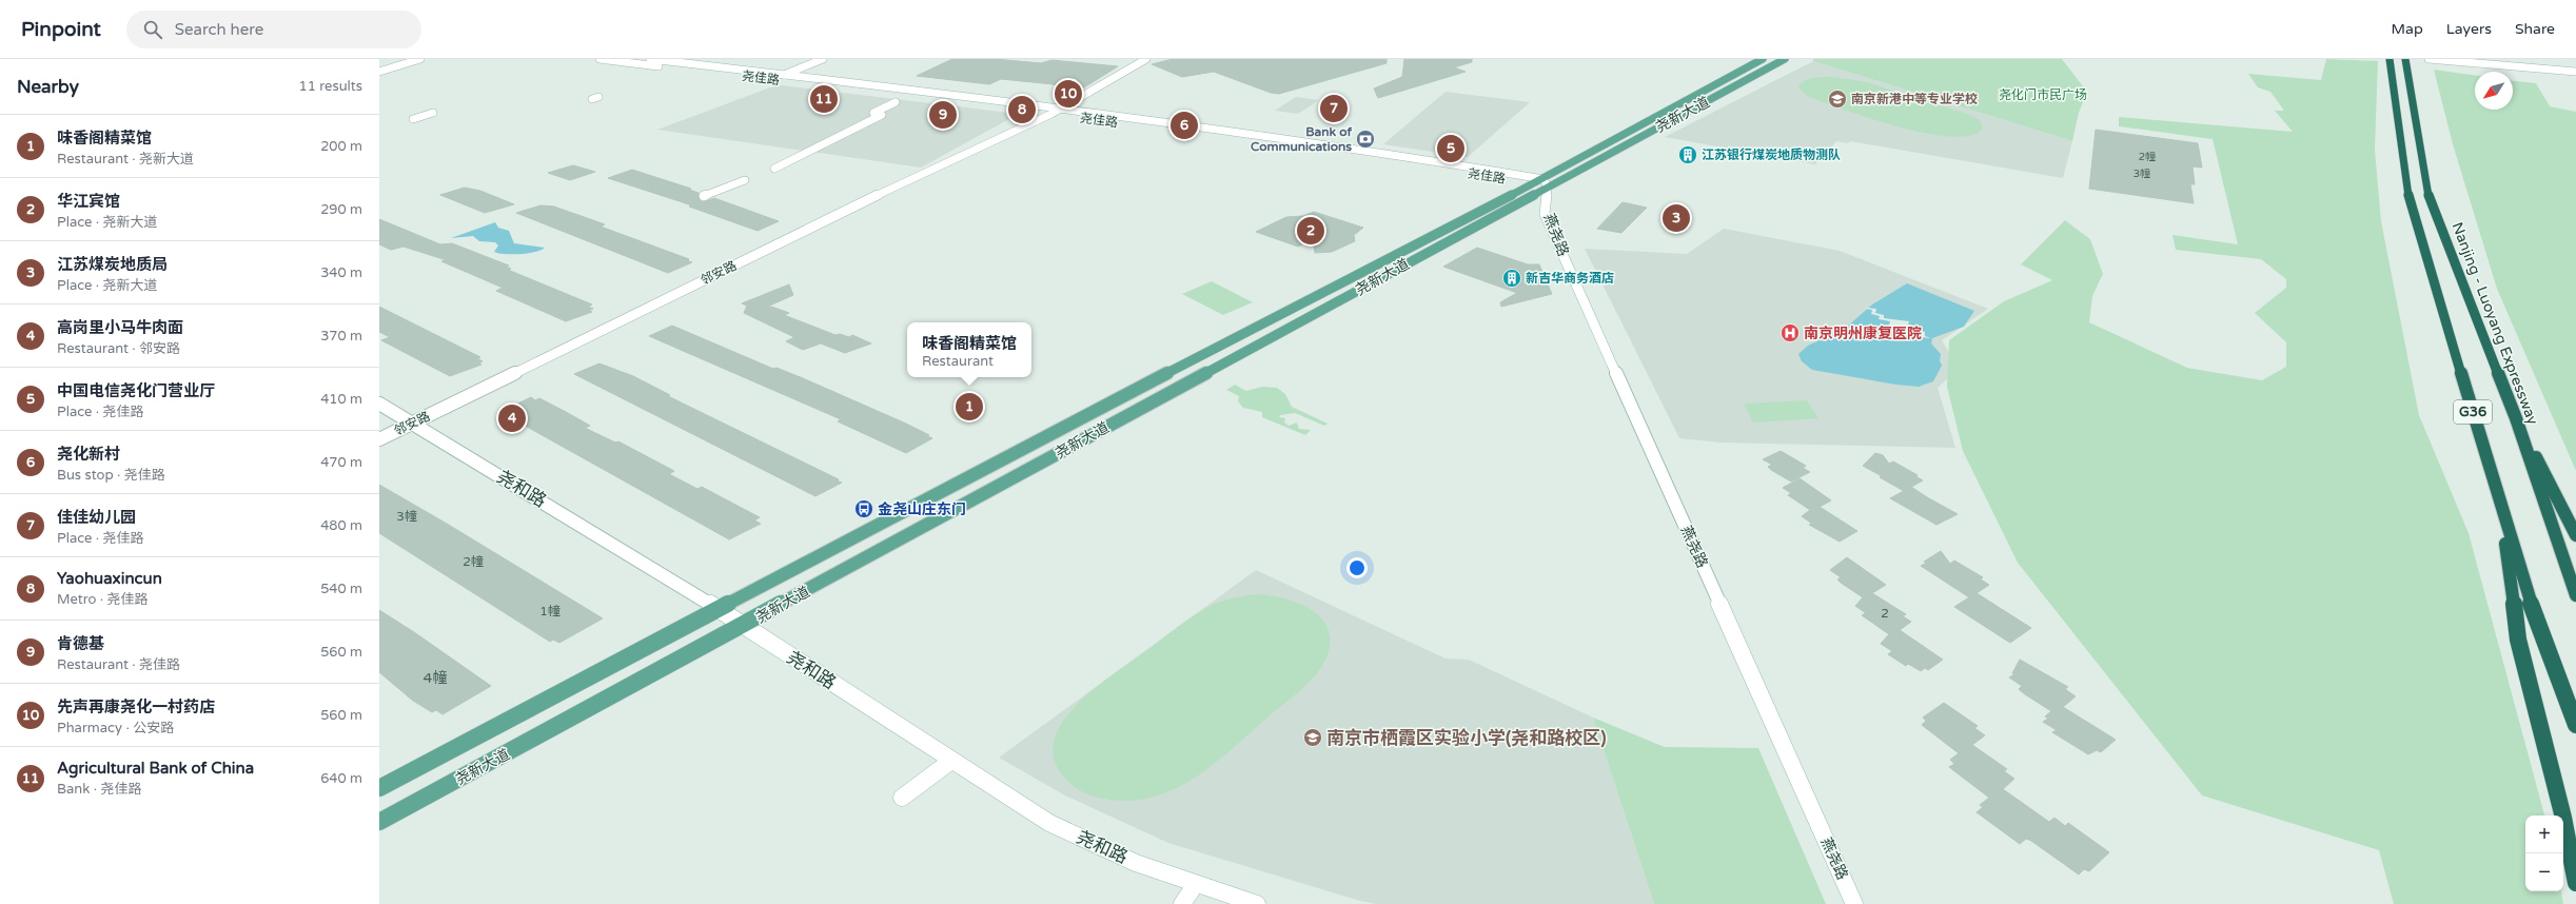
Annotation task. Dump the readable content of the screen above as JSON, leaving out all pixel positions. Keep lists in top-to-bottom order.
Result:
{
  "streets": {
    "highway": ["Nanjing - Luoyang Expressway", "G36"],
    "main road": [
      "尧佳路",
      "尧新大道",
      "燕尧路",
      "邻安路",
      "尧和路"
    ]
  },
  "crossings": [
    ["尧佳路", "尧新大道"],
    ["尧佳路", "燕尧路"],
    ["尧佳路", "邻安路"],
    ["尧新大道", "燕尧路"],
    ["尧新大道", "尧和路"],
    ["邻安路", "尧和路"]
  ],
  "parks": ["尧化门市民广场"],
  "places": {
    "school or university": ["南京新港中等专业学校", "南京市栖霞区实验小学(尧和路校区)"],
    "bank": ["Bank of Communications"],
    "building": ["江苏银行煤炭地质物测队", "新吉华商务酒店"],
    "hospital": ["南京明州康复医院"],
    "bus stop": ["金尧山庄东门"]
  },
  "house_numbers": [
    "2幢",
    "3幢",
    "3幢",
    "2幢",
    "1幢",
    "2",
    "4幢"
  ],
  "north": "bottom left",
  "page": {
    "header": "Pinpoint",
    "search": "Search here",
    "nav": ["Map", "Layers", "Share"],
    "heading": ["Nearby", "11 results"],
    "pins": [
      "10",
      "11",
      "7",
      "8",
      "9",
      "6",
      "5",
      "3",
      "2",
      "1",
      "4"
    ],
    "list": [
      {
        "mark": "1",
        "name": "味香阁精菜馆",
        "note": "Restaurant · 尧新大道",
        "value": "200 m"
      },
      {
        "mark": "2",
        "name": "华江宾馆",
        "note": "Place · 尧新大道",
        "value": "290 m"
      },
      {
        "mark": "3",
        "name": "江苏煤炭地质局",
        "note": "Place · 尧新大道",
        "value": "340 m"
      },
      {
        "mark": "4",
        "name": "高岗里小马牛肉面",
        "note": "Restaurant · 邻安路",
        "value": "370 m"
      },
      {
        "mark": "5",
        "name": "中国电信尧化门营业厅",
        "note": "Place · 尧佳路",
        "value": "410 m"
      },
      {
        "mark": "6",
        "name": "尧化新村",
        "note": "Bus stop · 尧佳路",
        "value": "470 m"
      },
      {
        "mark": "7",
        "name": "佳佳幼儿园",
        "note": "Place · 尧佳路",
        "value": "480 m"
      },
      {
        "mark": "8",
        "name": "Yaohuaxincun",
        "note": "Metro · 尧佳路",
        "value": "540 m"
      },
      {
        "mark": "9",
        "name": "肯德基",
        "note": "Restaurant · 尧佳路",
        "value": "560 m"
      },
      {
        "mark": "10",
        "name": "先声再康尧化一村药店",
        "note": "Pharmacy · 公安路",
        "value": "560 m"
      },
      {
        "mark": "11",
        "name": "Agricultural Bank of China",
        "note": "Bank · 尧佳路",
        "value": "640 m"
      }
    ],
    "popup": ["味香阁精菜馆", "Restaurant"],
    "map_buttons": ["+", "−"]
  }
}
